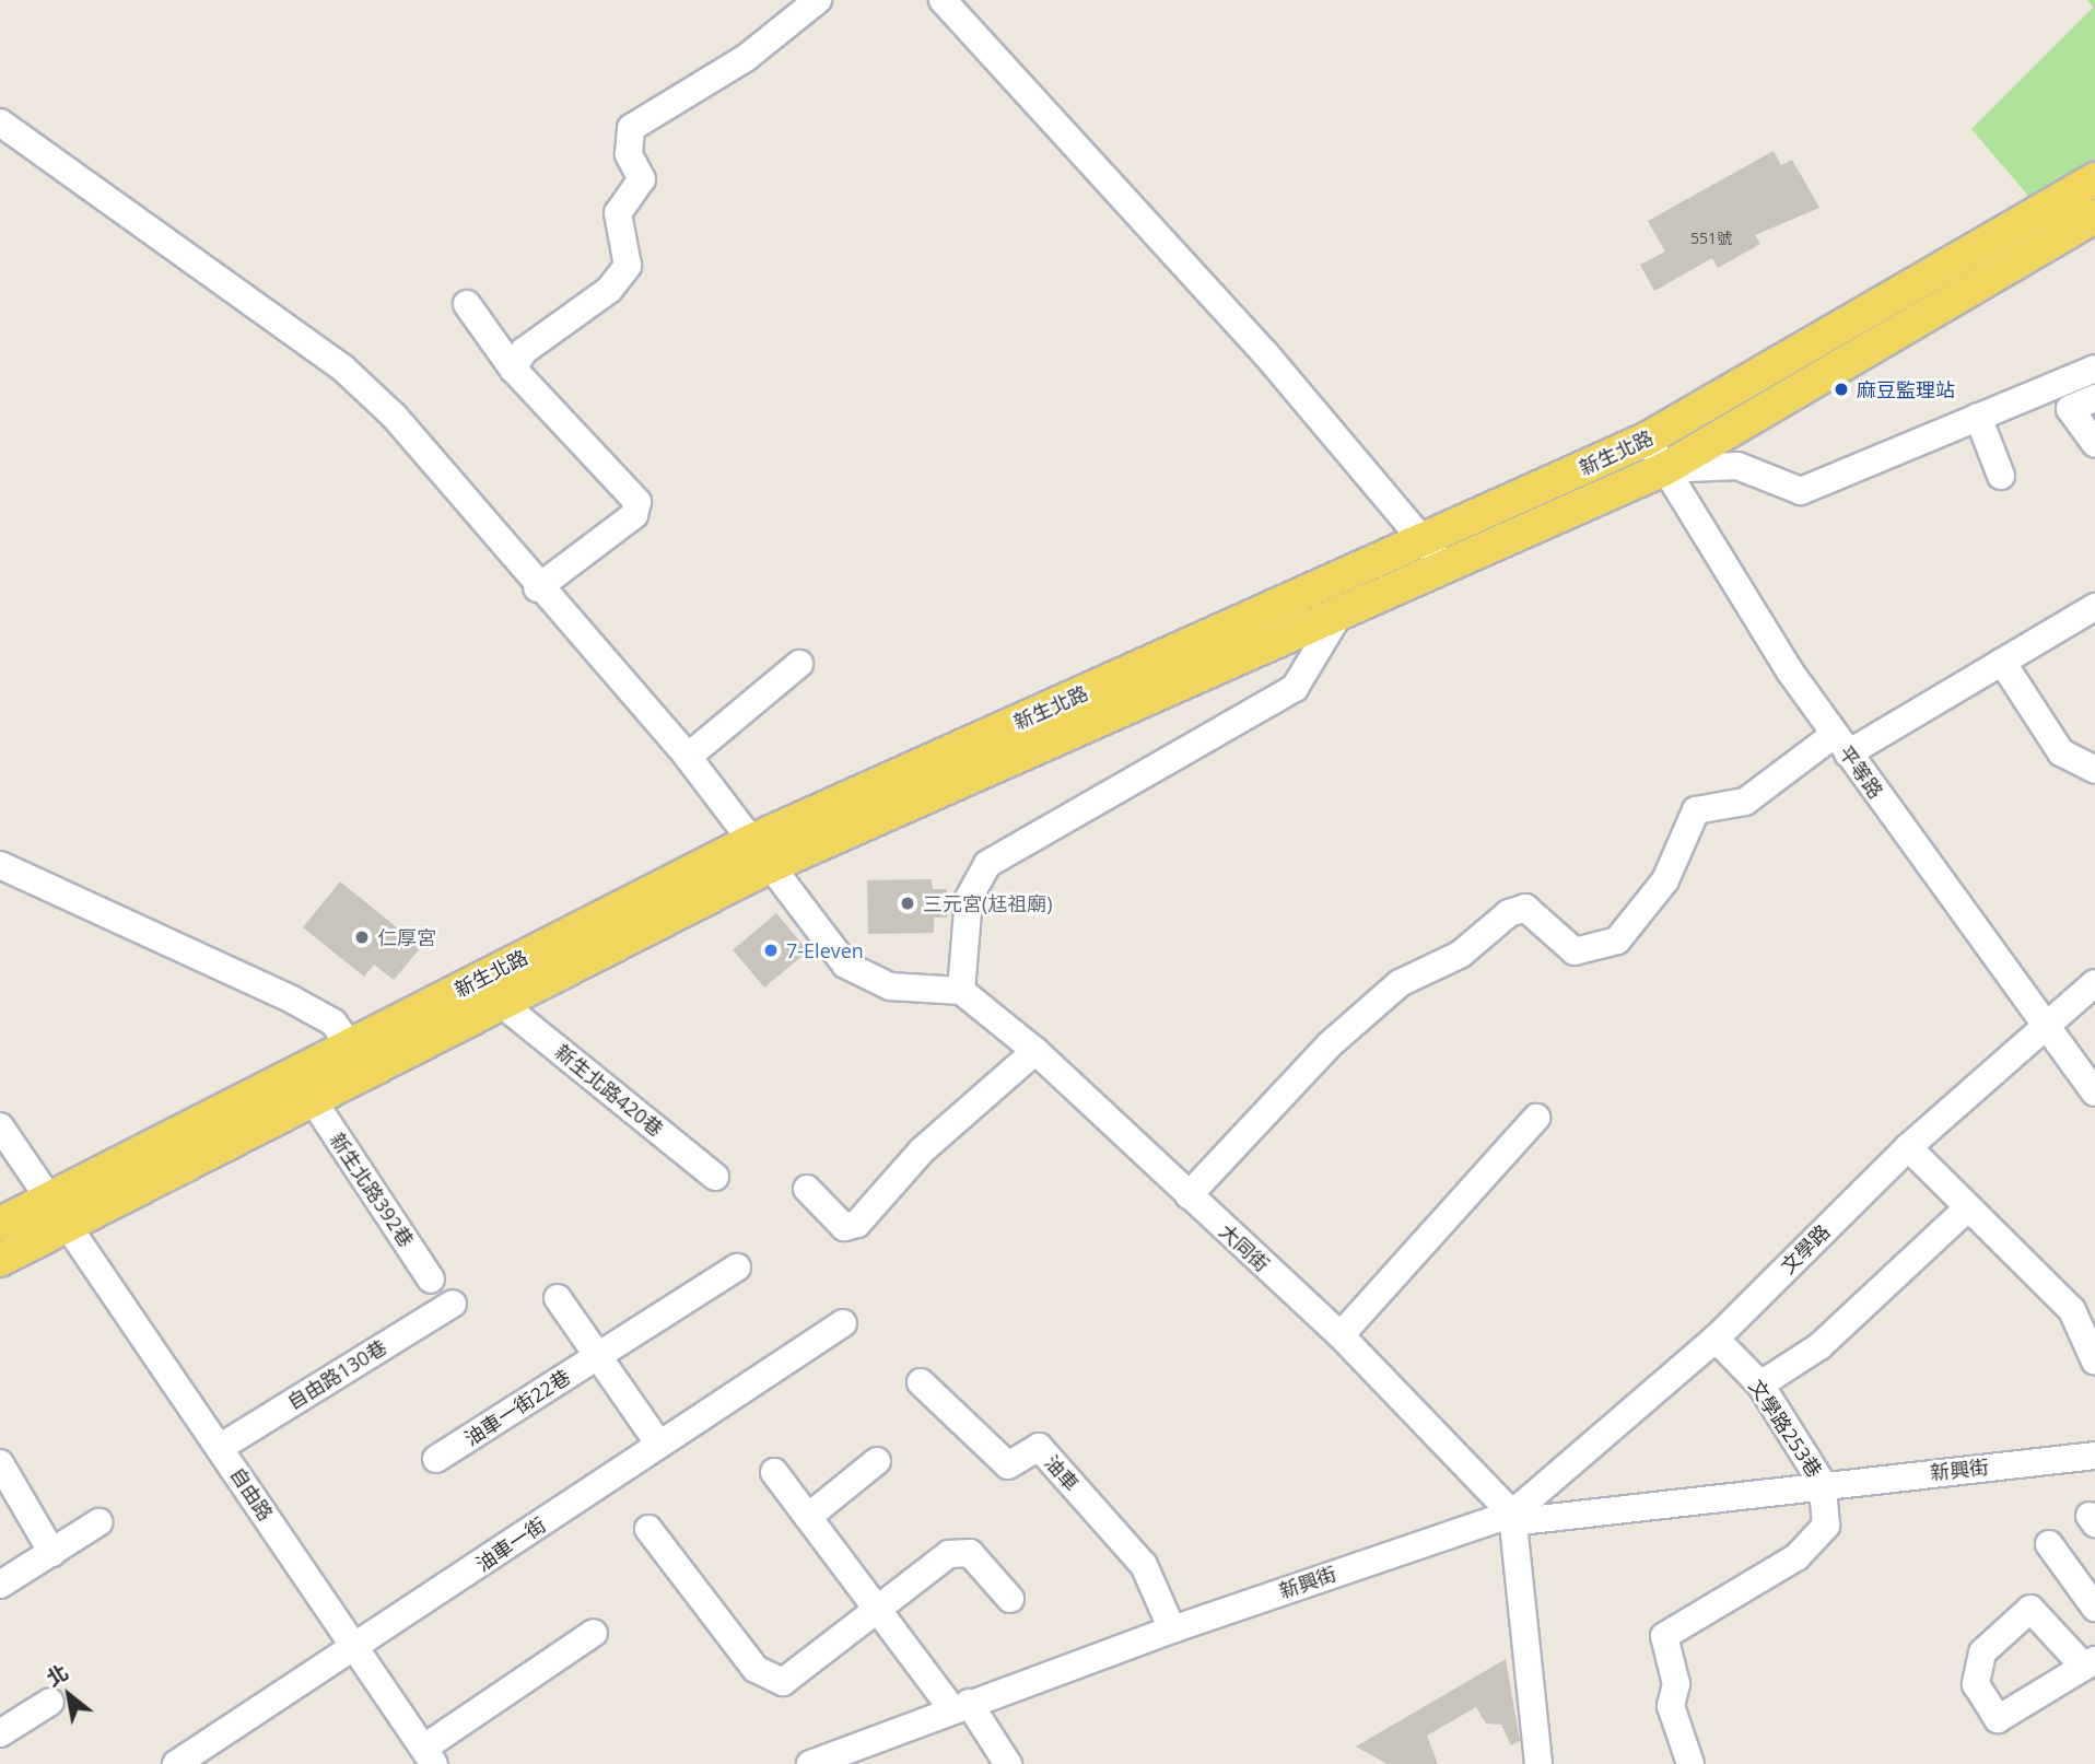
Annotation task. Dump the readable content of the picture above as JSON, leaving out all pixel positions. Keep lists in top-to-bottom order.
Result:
{
  "streets": {
    "main road": ["新生北路"],
    "street": [
      "平等路",
      "新生北路420巷",
      "新生北路392巷",
      "大同街",
      "文學路",
      "自由路130巷",
      "油車一街22巷",
      "文學路253巷",
      "新興街",
      "油車",
      "自由路",
      "油車一街"
    ]
  },
  "crossings": [
    ["新生北路", "平等路"],
    ["新生北路", "新生北路420巷"],
    ["新生北路", "新生北路392巷"],
    ["新生北路", "自由路"],
    ["平等路", "文學路"],
    ["大同街", "文學路"],
    ["大同街", "新興街"],
    ["文學路", "文學路253巷"],
    ["文學路", "新興街"],
    ["自由路130巷", "自由路"],
    ["文學路253巷", "新興街"],
    ["新興街", "油車"],
    ["自由路", "油車一街"]
  ],
  "places": [
    "麻豆監理站",
    "三元宮(尪祖廟)",
    "仁厚宮",
    "7-Eleven"
  ],
  "house_numbers": ["551號"],
  "north": "top left"
}
